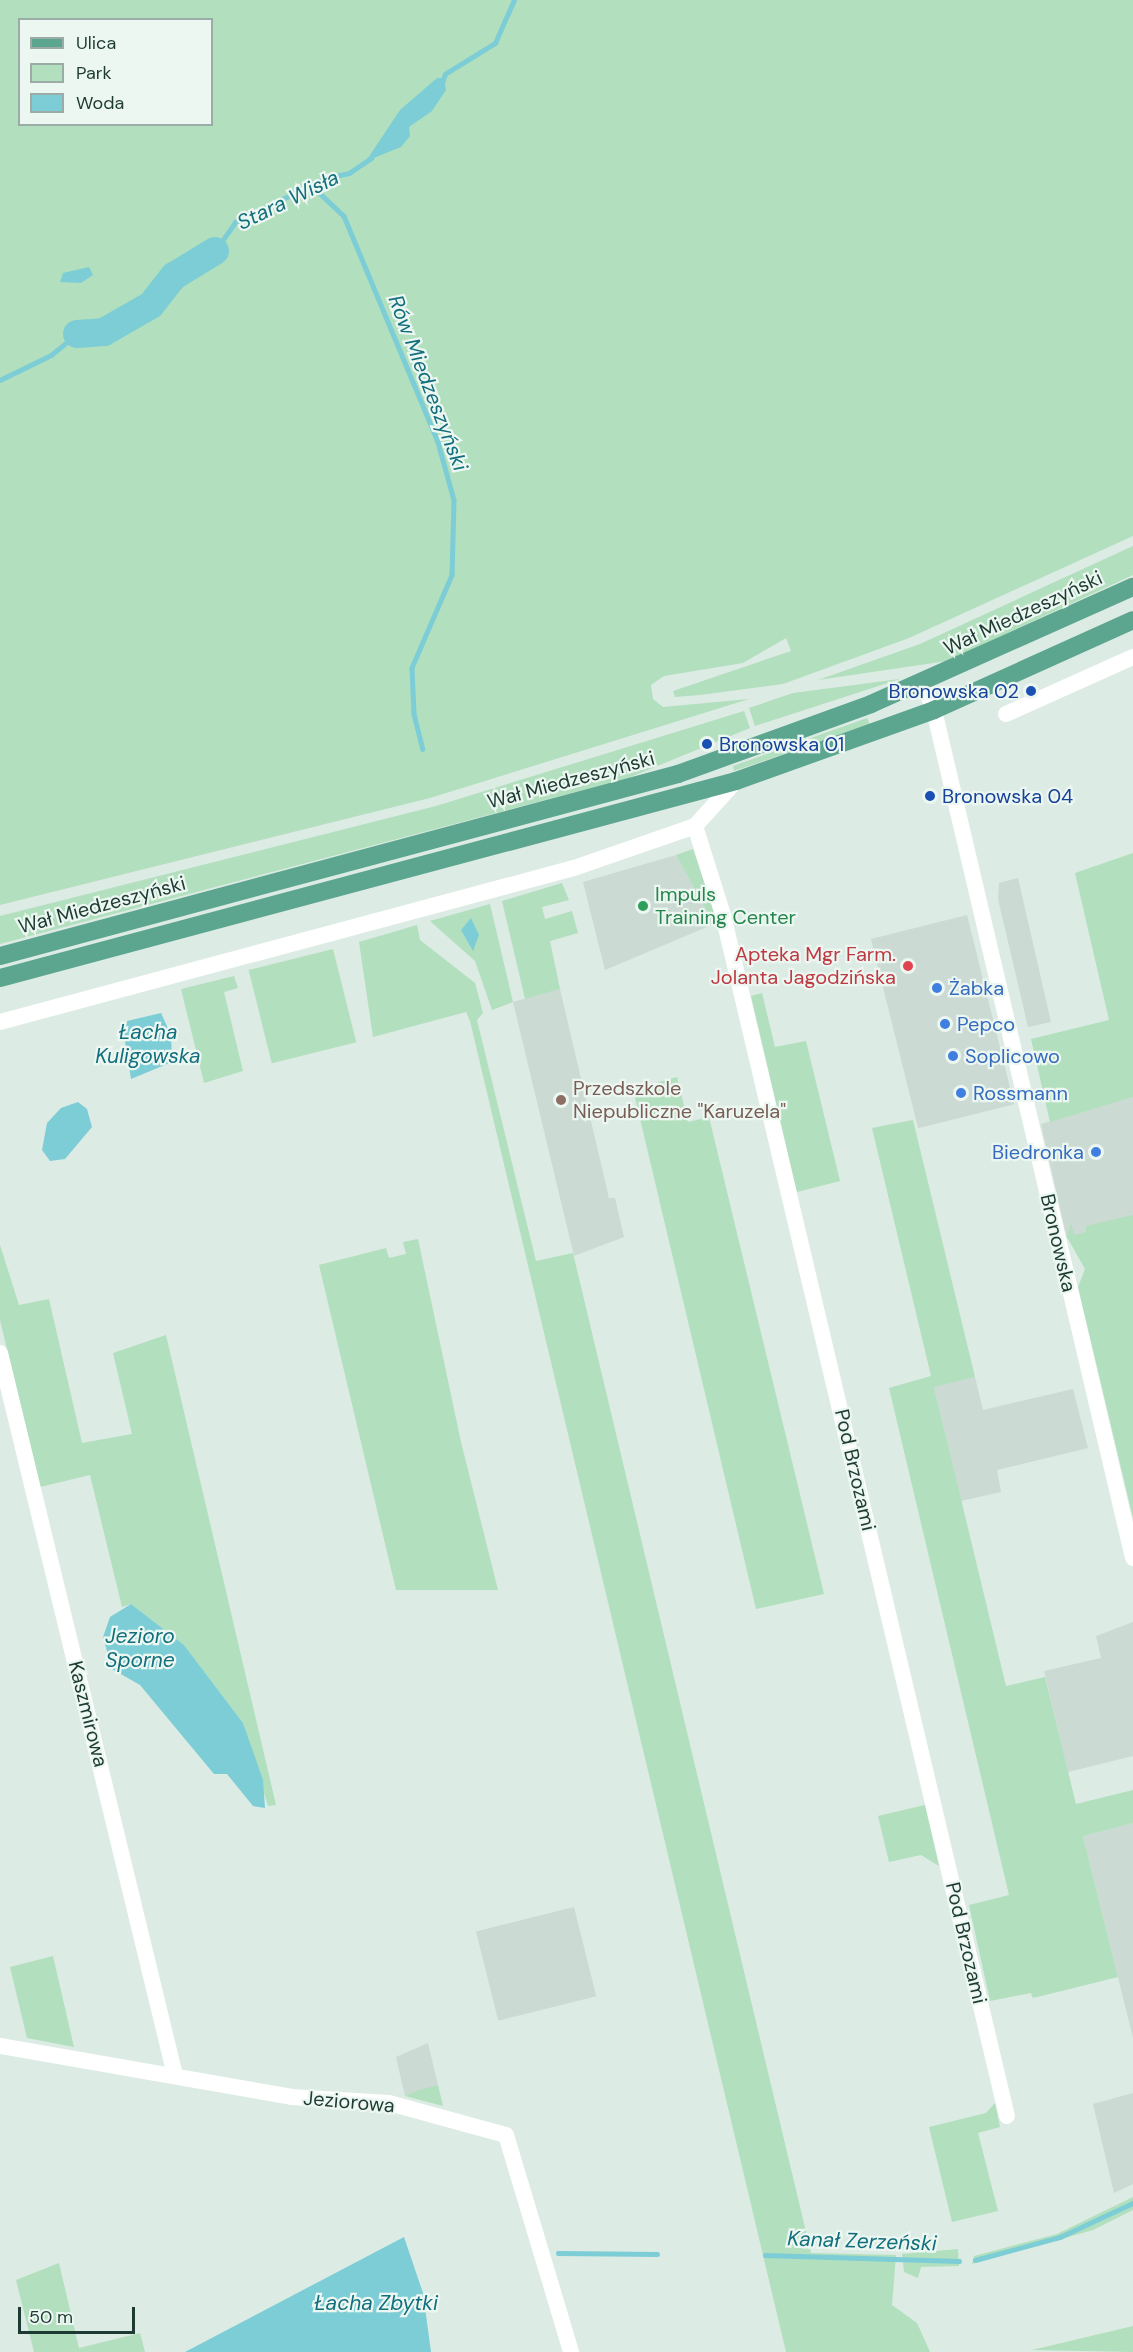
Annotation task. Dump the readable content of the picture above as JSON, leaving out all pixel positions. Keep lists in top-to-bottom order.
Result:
{
  "streets": {
    "main road": ["Wał Miedzeszyński"],
    "street": [
      "Bronowska",
      "Pod Brzozami",
      "Kaszmirowa",
      "Jeziorowa"
    ]
  },
  "crossings": [
    ["Wał Miedzeszyński", "Bronowska"],
    ["Kaszmirowa", "Jeziorowa"]
  ],
  "water": [
    "Stara Wisła",
    "Rów Miedzeszyński",
    "Łacha Kuligowska",
    "Jezioro Sporne",
    "Kanał Zerzeński",
    "Łacha Zbytki"
  ],
  "places": [
    "Bronowska 02",
    "Bronowska 01",
    "Bronowska 04",
    "Impuls Training Center",
    "Apteka Mgr Farm. Jolanta Jagodzińska",
    "Żabka",
    "Pepco",
    "Soplicowo",
    "Rossmann",
    "Przedszkole Niepubliczne \"Karuzela\"",
    "Biedronka"
  ],
  "legend": ["Ulica", "Park", "Woda"],
  "scale_bar": "50 m"
}
